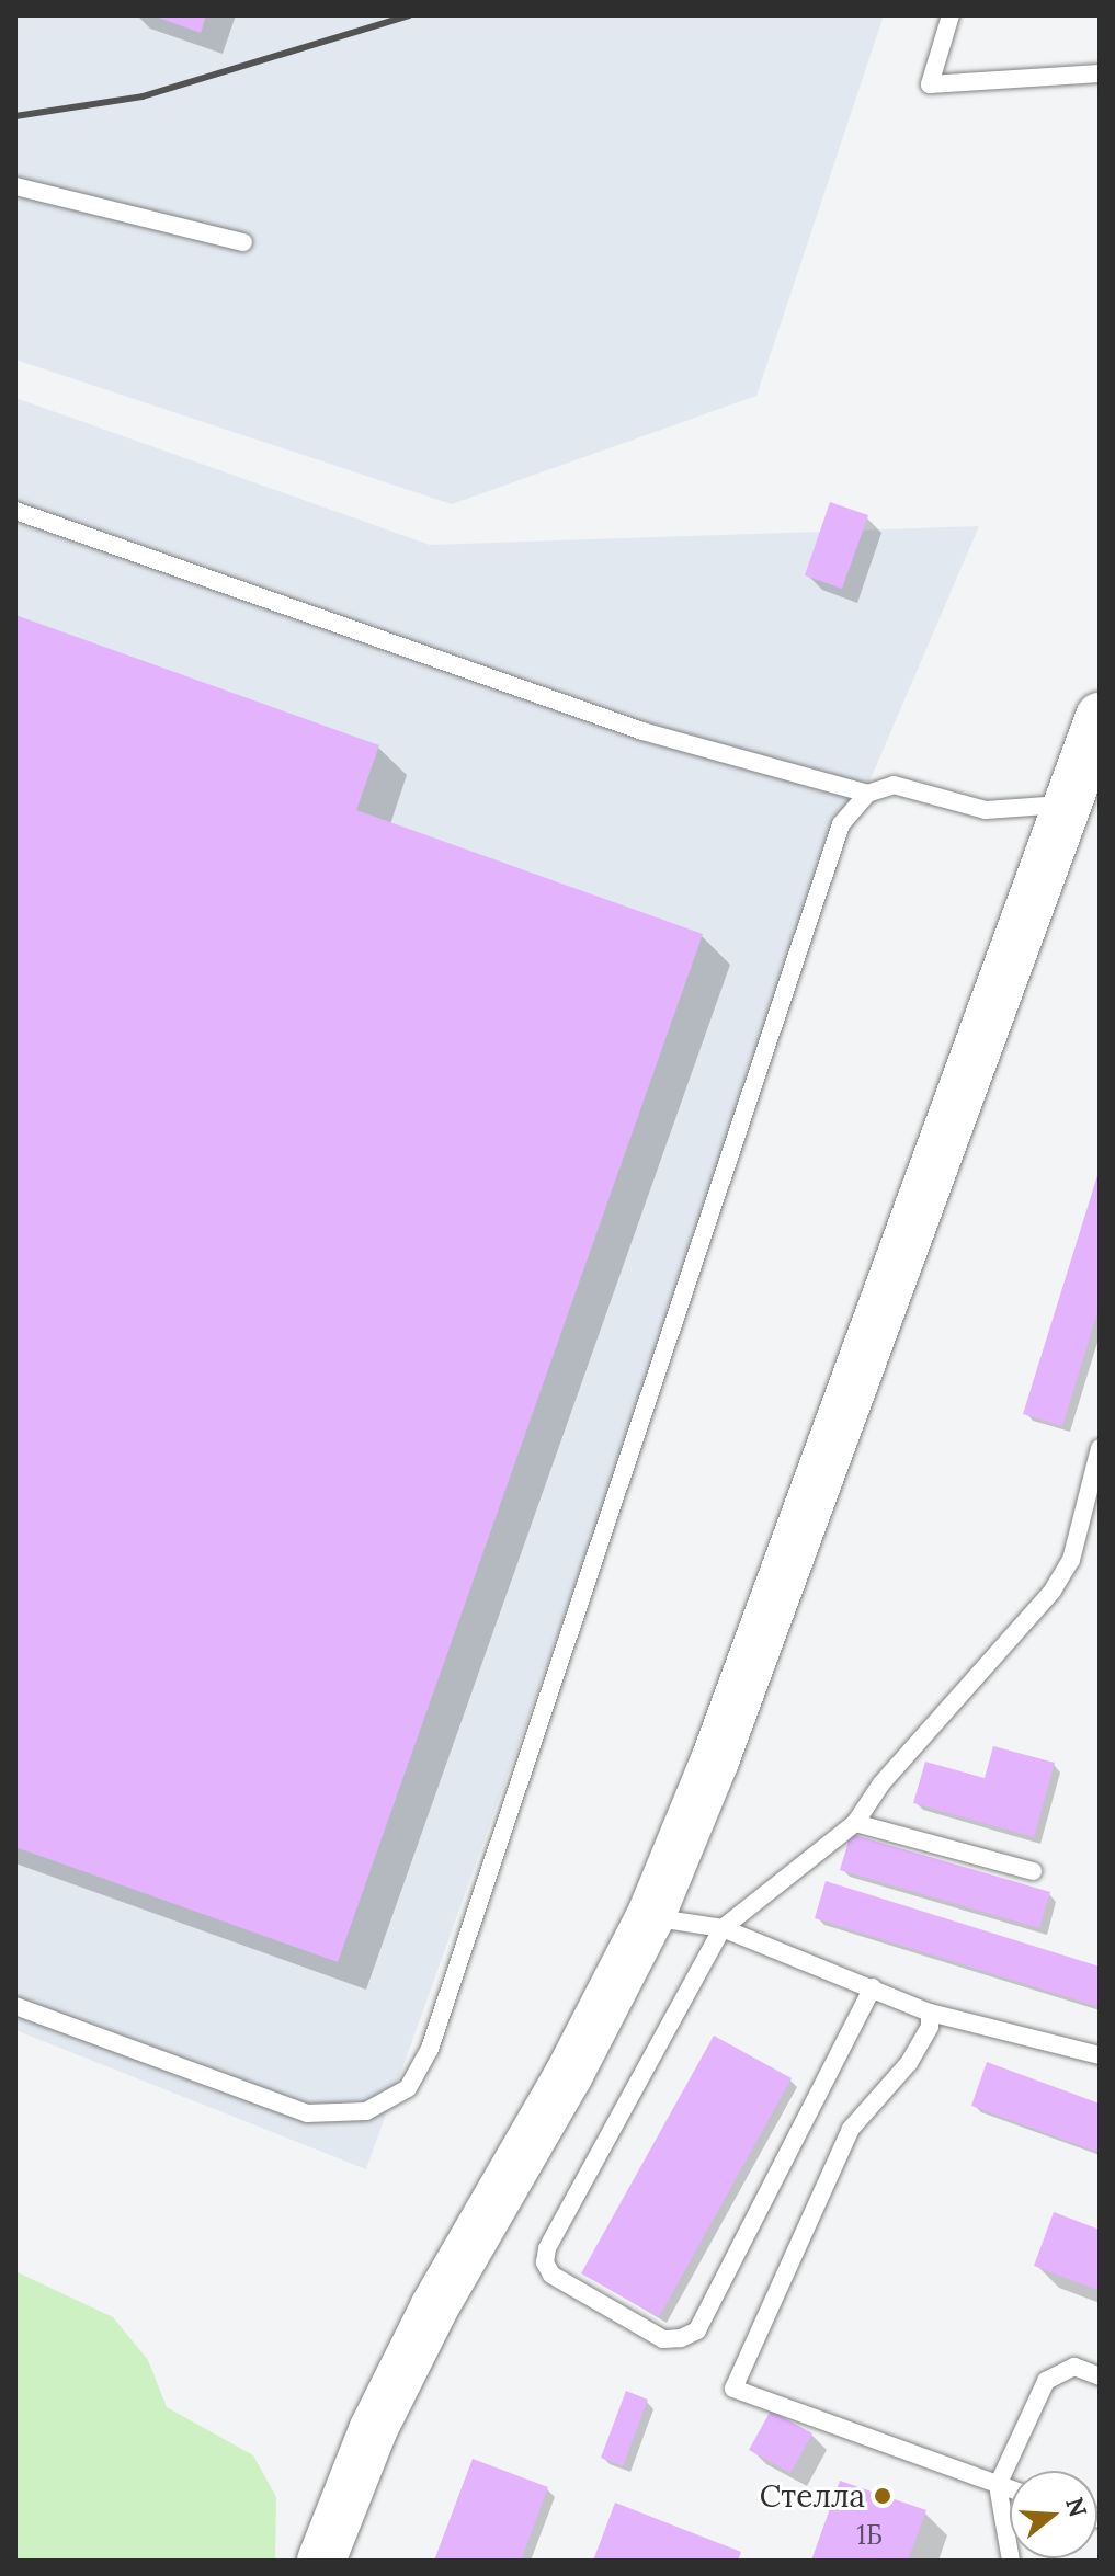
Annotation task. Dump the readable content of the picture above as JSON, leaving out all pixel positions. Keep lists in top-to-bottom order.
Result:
{
  "places": ["Стелла"],
  "house_numbers": ["1Б"],
  "north": "right"
}
